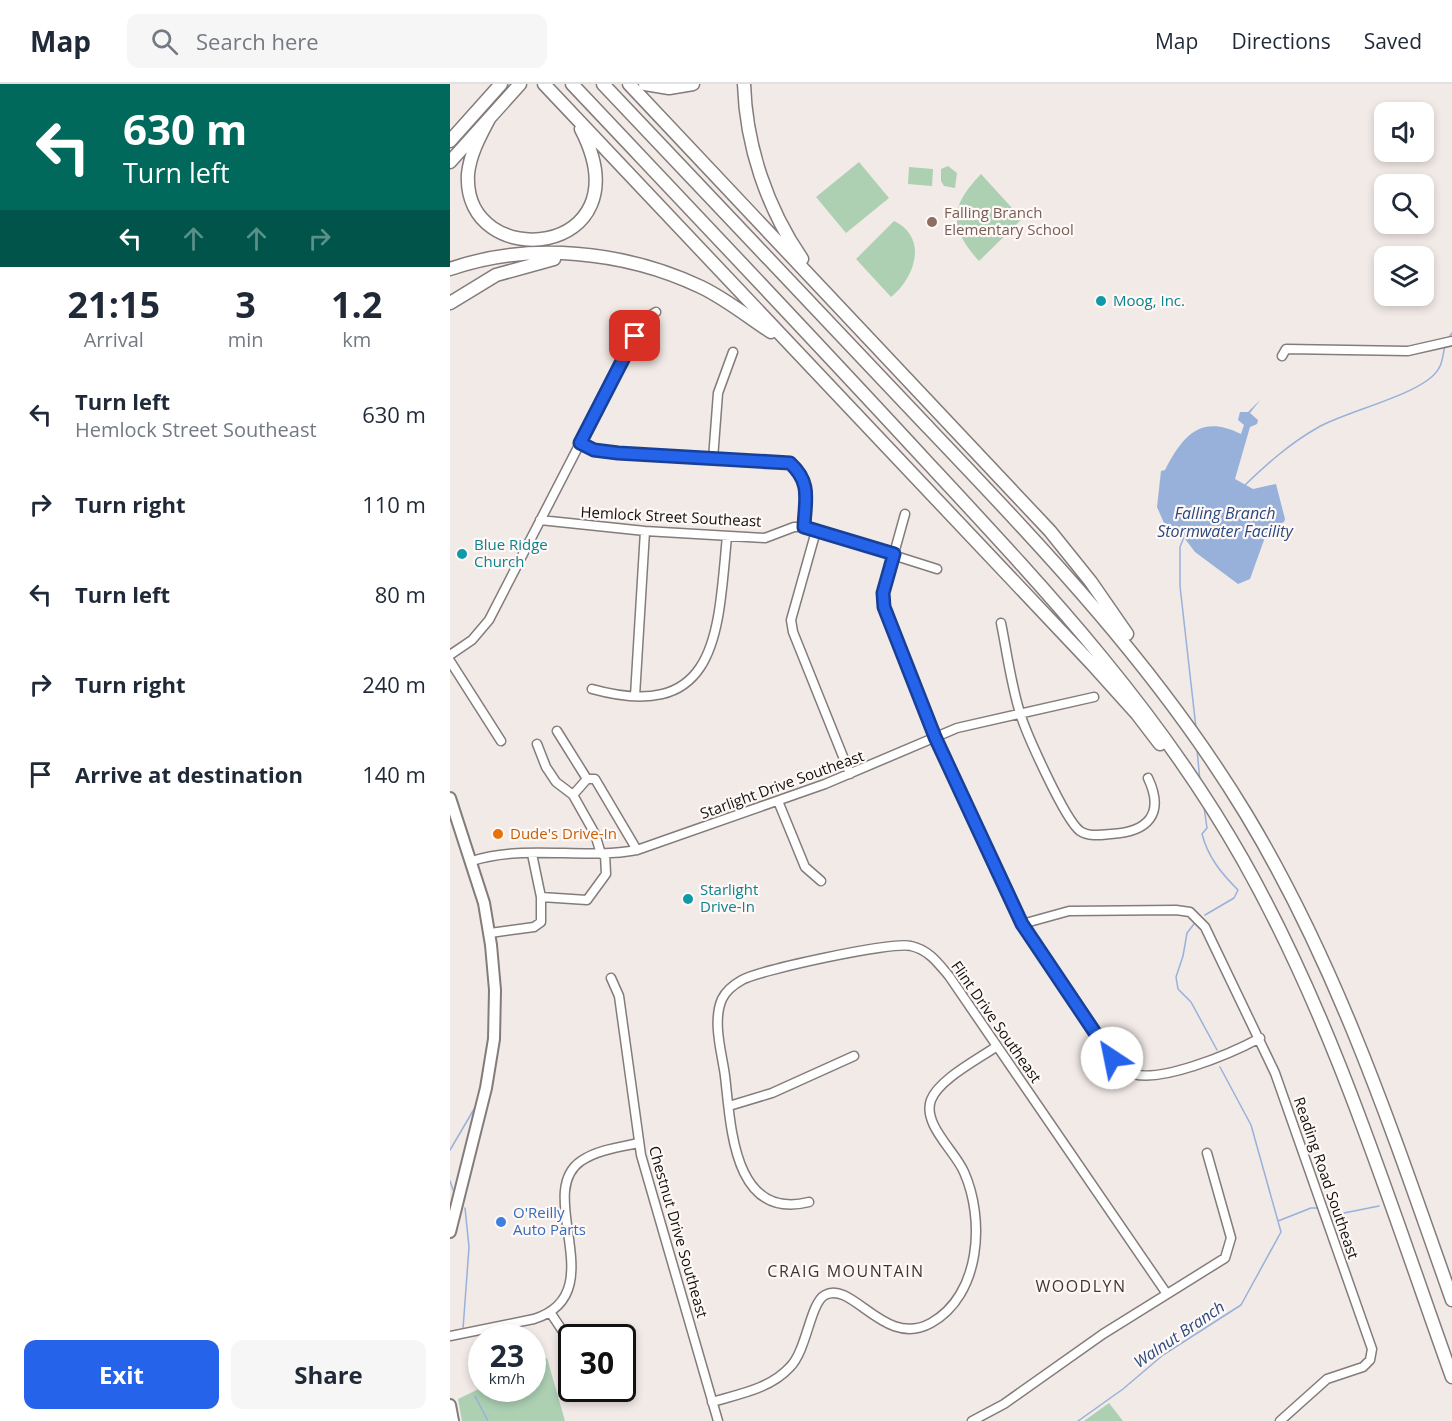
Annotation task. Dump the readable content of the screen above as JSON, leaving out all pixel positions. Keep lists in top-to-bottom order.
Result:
{
  "streets": {
    "street": [
      "Hemlock Street Southeast",
      "Starlight Drive Southeast",
      "Flint Drive Southeast",
      "Reading Road Southeast",
      "Chestnut Drive Southeast"
    ]
  },
  "districts": ["CRAIG MOUNTAIN", "WOODLYN"],
  "water": ["Falling Branch Stormwater Facility", "Walnut Branch"],
  "places": [
    "Falling Branch Elementary School",
    "Moog, Inc.",
    "Blue Ridge Church",
    "Dude's Drive-In",
    "Starlight Drive-In",
    "O'Reilly Auto Parts"
  ],
  "page": {
    "header": "Map",
    "search": "Search here",
    "nav": ["Map", "Directions", "Saved"],
    "turn": ["630 m", "Turn left"],
    "eta": [
      "21:15",
      "Arrival",
      "3",
      "min",
      "1.2",
      "km"
    ],
    "list": [
      {
        "name": "Turn left",
        "note": "Hemlock Street Southeast",
        "value": "630 m"
      },
      {
        "name": "Turn right",
        "value": "110 m"
      },
      {
        "name": "Turn left",
        "value": "80 m"
      },
      {
        "name": "Turn right",
        "value": "240 m"
      },
      {
        "name": "Arrive at destination",
        "value": "140 m"
      }
    ],
    "speed": "23 km/h",
    "limit": "30",
    "buttons": ["Exit", "Share"]
  }
}
